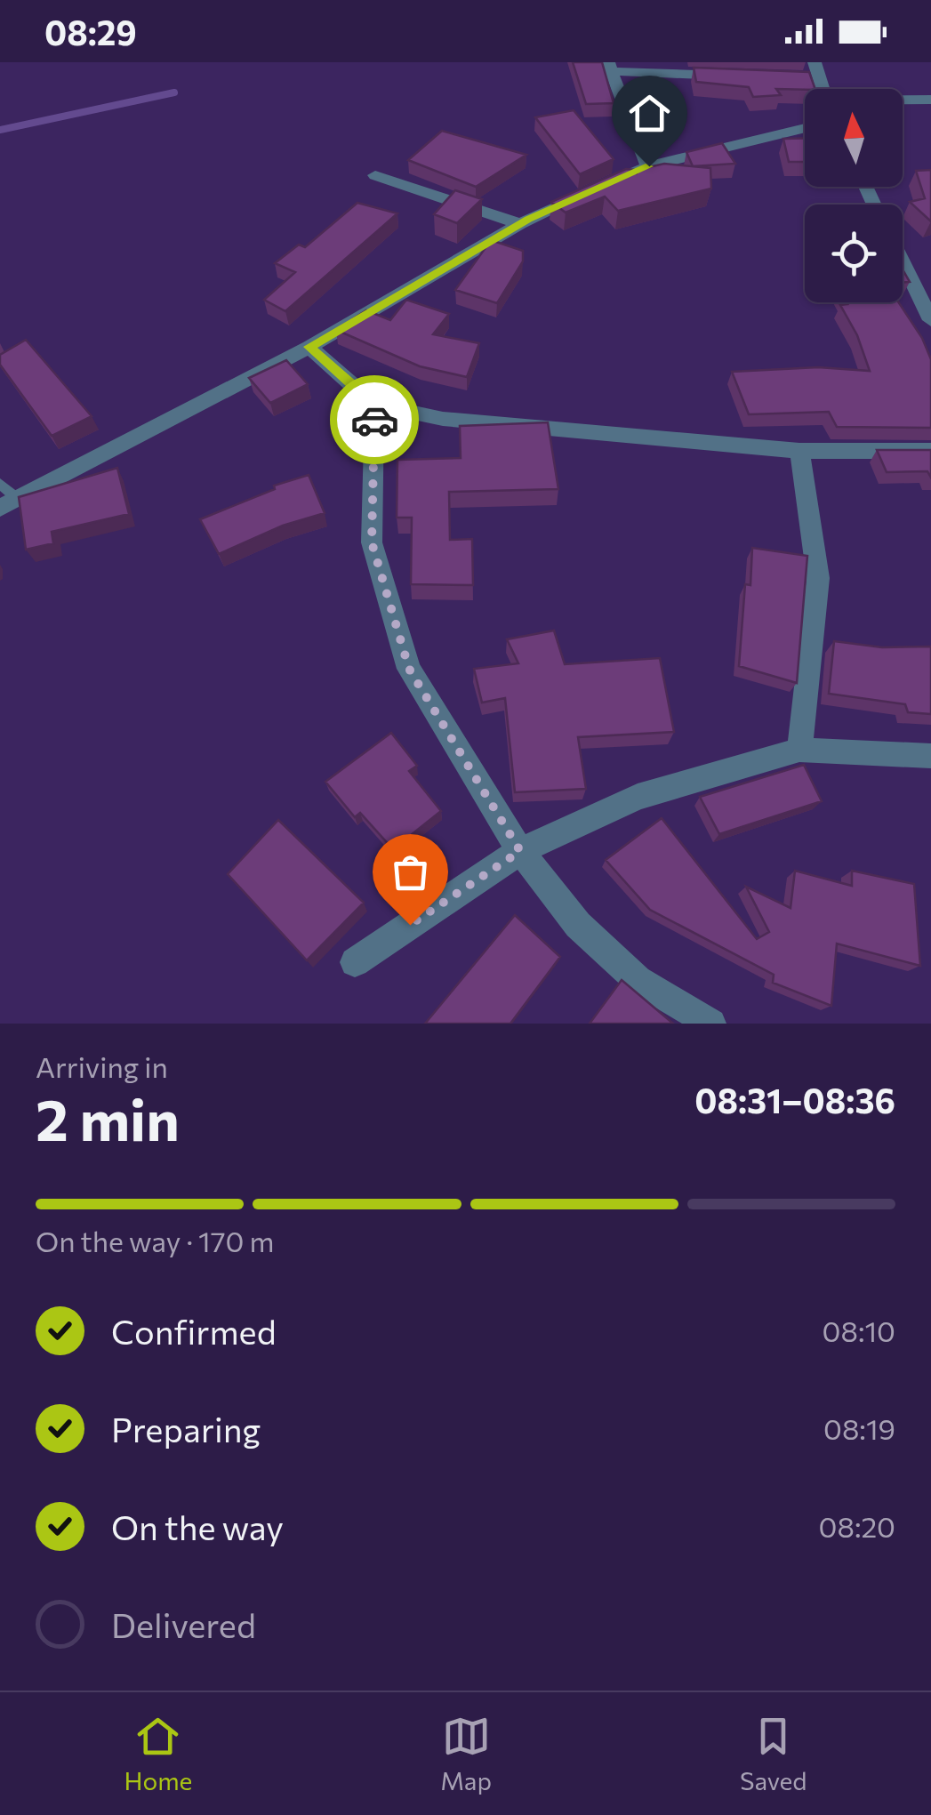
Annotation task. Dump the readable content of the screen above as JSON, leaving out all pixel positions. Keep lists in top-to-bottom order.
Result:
{
  "north": "top",
  "page": {
    "status": "08:29",
    "heading": ["2 min", "Arriving in", "08:31–08:36"],
    "bar": "On the way · 170 m",
    "list": [
      ["Confirmed", "08:10"],
      ["Preparing", "08:19"],
      ["On the way", "08:20"],
      "Delivered"
    ],
    "tabs": ["Home", "Map", "Saved"]
  }
}
